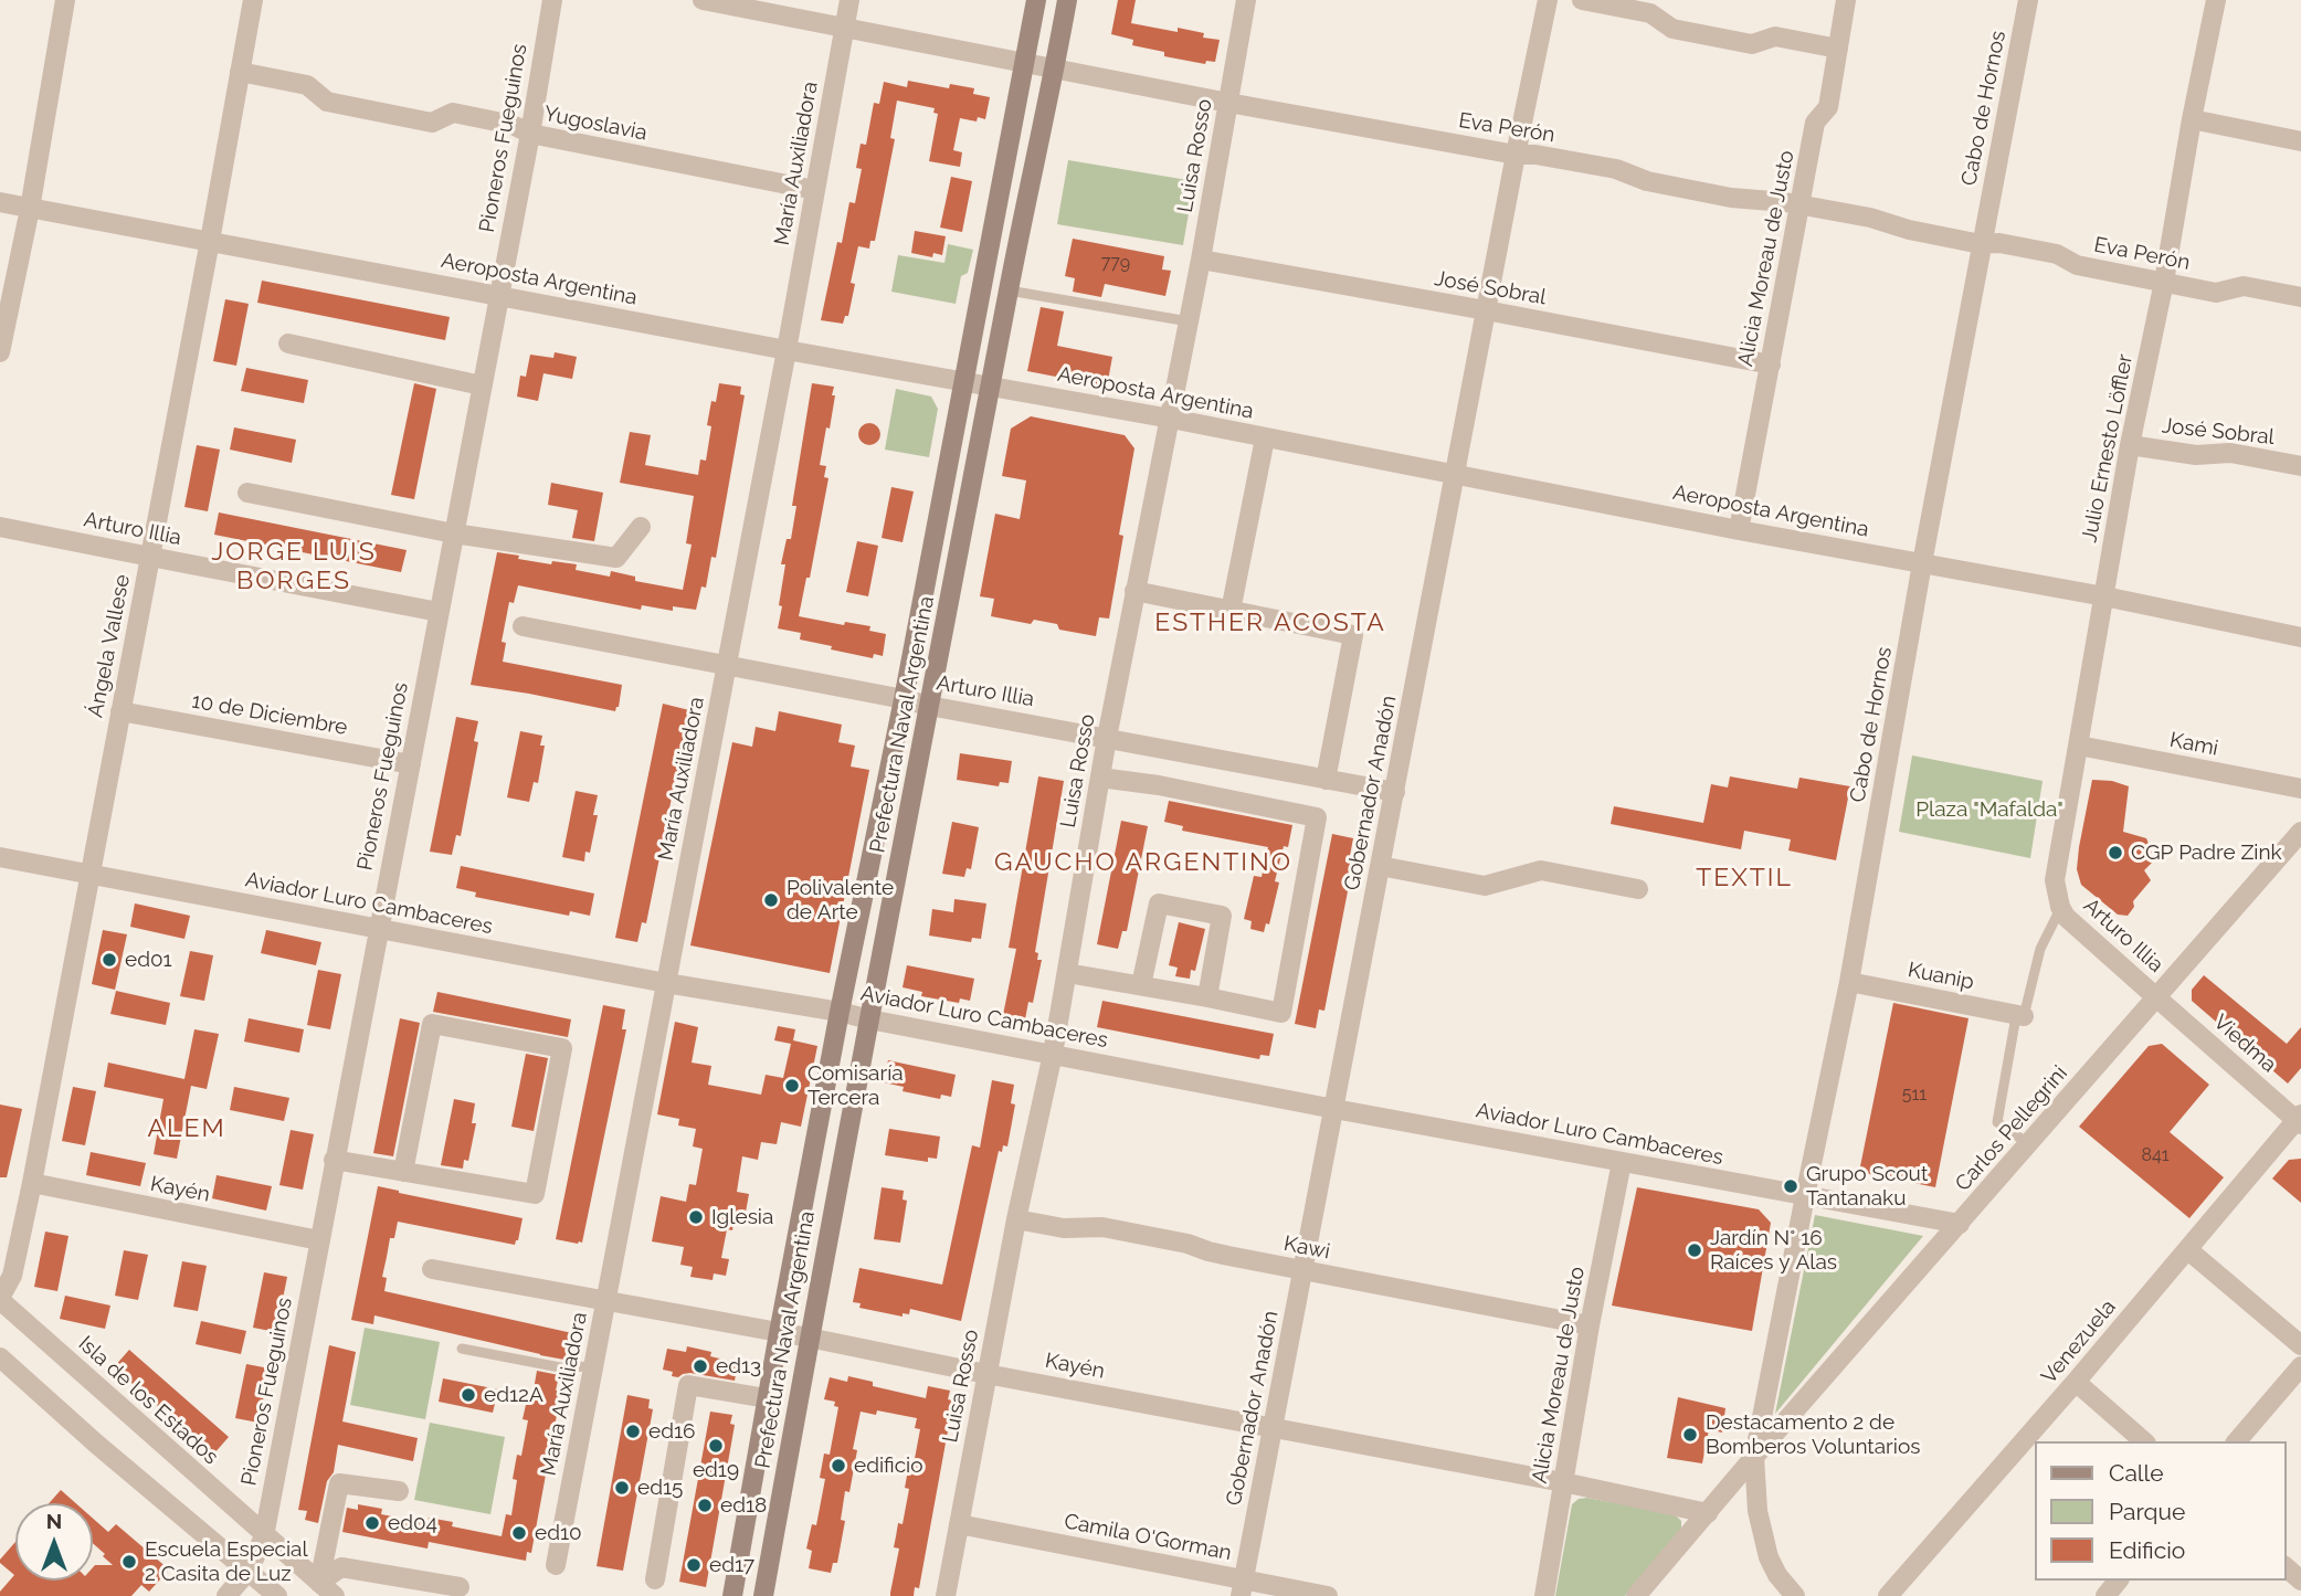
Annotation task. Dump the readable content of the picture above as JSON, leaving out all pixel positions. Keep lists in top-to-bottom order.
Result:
{
  "streets": {
    "main road": ["Prefectura Naval Argentina"],
    "street": [
      "Cabo de Hornos",
      "Yugoslavia",
      "Eva Perón",
      "Pioneros Fueguinos",
      "Luisa Rosso",
      "María Auxiliadora",
      "Alicia Moreau de Justo",
      "Aeroposta Argentina",
      "José Sobral",
      "Julio Ernesto Löffler",
      "Arturo Illia",
      "Ángela Vallese",
      "10 de Diciembre",
      "Kami",
      "Gobernador Anadón",
      "Aviador Luro Cambaceres",
      "Kuanip",
      "Viedma",
      "Carlos Pellegrini",
      "Kayén",
      "Kawi",
      "Venezuela",
      "Isla de los Estados",
      "Camila O'Gorman"
    ]
  },
  "crossings": [
    ["Cabo de Hornos", "Eva Perón"],
    ["Cabo de Hornos", "Aeroposta Argentina"],
    ["Cabo de Hornos", "Aviador Luro Cambaceres"],
    ["Cabo de Hornos", "Kuanip"],
    ["Cabo de Hornos", "Carlos Pellegrini"],
    ["Yugoslavia", "Pioneros Fueguinos"],
    ["Yugoslavia", "María Auxiliadora"],
    ["Yugoslavia", "Ángela Vallese"],
    ["Eva Perón", "Luisa Rosso"],
    ["Eva Perón", "María Auxiliadora"],
    ["Eva Perón", "Alicia Moreau de Justo"],
    ["Eva Perón", "Julio Ernesto Löffler"],
    ["Eva Perón", "Prefectura Naval Argentina"],
    ["Eva Perón", "Gobernador Anadón"],
    ["Pioneros Fueguinos", "Aeroposta Argentina"],
    ["Pioneros Fueguinos", "Arturo Illia"],
    ["Pioneros Fueguinos", "10 de Diciembre"],
    ["Pioneros Fueguinos", "Aviador Luro Cambaceres"],
    ["Pioneros Fueguinos", "Kayén"],
    ["Pioneros Fueguinos", "Isla de los Estados"],
    ["Luisa Rosso", "Aeroposta Argentina"],
    ["Luisa Rosso", "José Sobral"],
    ["Luisa Rosso", "Arturo Illia"],
    ["Luisa Rosso", "Aviador Luro Cambaceres"],
    ["Luisa Rosso", "Kayén"],
    ["Luisa Rosso", "Kawi"],
    ["Luisa Rosso", "Camila O'Gorman"],
    ["María Auxiliadora", "Aeroposta Argentina"],
    ["María Auxiliadora", "Arturo Illia"],
    ["María Auxiliadora", "Aviador Luro Cambaceres"],
    ["María Auxiliadora", "Kayén"],
    ["Alicia Moreau de Justo", "Aeroposta Argentina"],
    ["Alicia Moreau de Justo", "José Sobral"],
    ["Alicia Moreau de Justo", "Aviador Luro Cambaceres"],
    ["Alicia Moreau de Justo", "Kayén"],
    ["Alicia Moreau de Justo", "Kawi"],
    ["Aeroposta Argentina", "Julio Ernesto Löffler"],
    ["Aeroposta Argentina", "Ángela Vallese"],
    ["Aeroposta Argentina", "Prefectura Naval Argentina"],
    ["Aeroposta Argentina", "Gobernador Anadón"],
    ["José Sobral", "Julio Ernesto Löffler"],
    ["José Sobral", "Gobernador Anadón"],
    ["Julio Ernesto Löffler", "Arturo Illia"],
    ["Julio Ernesto Löffler", "Kami"],
    ["Arturo Illia", "Ángela Vallese"],
    ["Arturo Illia", "Prefectura Naval Argentina"],
    ["Arturo Illia", "Gobernador Anadón"],
    ["Arturo Illia", "Viedma"],
    ["Arturo Illia", "Carlos Pellegrini"],
    ["Ángela Vallese", "10 de Diciembre"],
    ["Ángela Vallese", "Aviador Luro Cambaceres"],
    ["Ángela Vallese", "Kayén"],
    ["Ángela Vallese", "Isla de los Estados"],
    ["Prefectura Naval Argentina", "Aviador Luro Cambaceres"],
    ["Prefectura Naval Argentina", "Kayén"],
    ["Gobernador Anadón", "Aviador Luro Cambaceres"],
    ["Gobernador Anadón", "Kayén"],
    ["Gobernador Anadón", "Kawi"],
    ["Gobernador Anadón", "Camila O'Gorman"],
    ["Aviador Luro Cambaceres", "Carlos Pellegrini"],
    ["Viedma", "Carlos Pellegrini"],
    ["Viedma", "Venezuela"],
    ["Carlos Pellegrini", "Kayén"]
  ],
  "districts": [
    "JORGE LUIS BORGES",
    "ESTHER ACOSTA",
    "GAUCHO ARGENTINO",
    "TEXTIL",
    "ALEM"
  ],
  "parks": ["Plaza \"Mafalda\""],
  "places": [
    "CGP Padre Zink",
    "Polivalente de Arte",
    "ed01",
    "Comisaría Tercera",
    "Grupo Scout Tantanaku",
    "Iglesia",
    "Jardín N° 16 Raíces y Alas",
    "ed13",
    "ed12A",
    "ed16",
    "Destacamento 2 de Bomberos Voluntarios",
    "ed19",
    "edificio",
    "ed15",
    "ed18",
    "ed04",
    "ed10",
    "Escuela Especial 2 Casita de Luz",
    "ed17"
  ],
  "house_numbers": ["779", "511", "841"],
  "legend": ["Calle", "Parque", "Edificio"],
  "north": "top"
}
